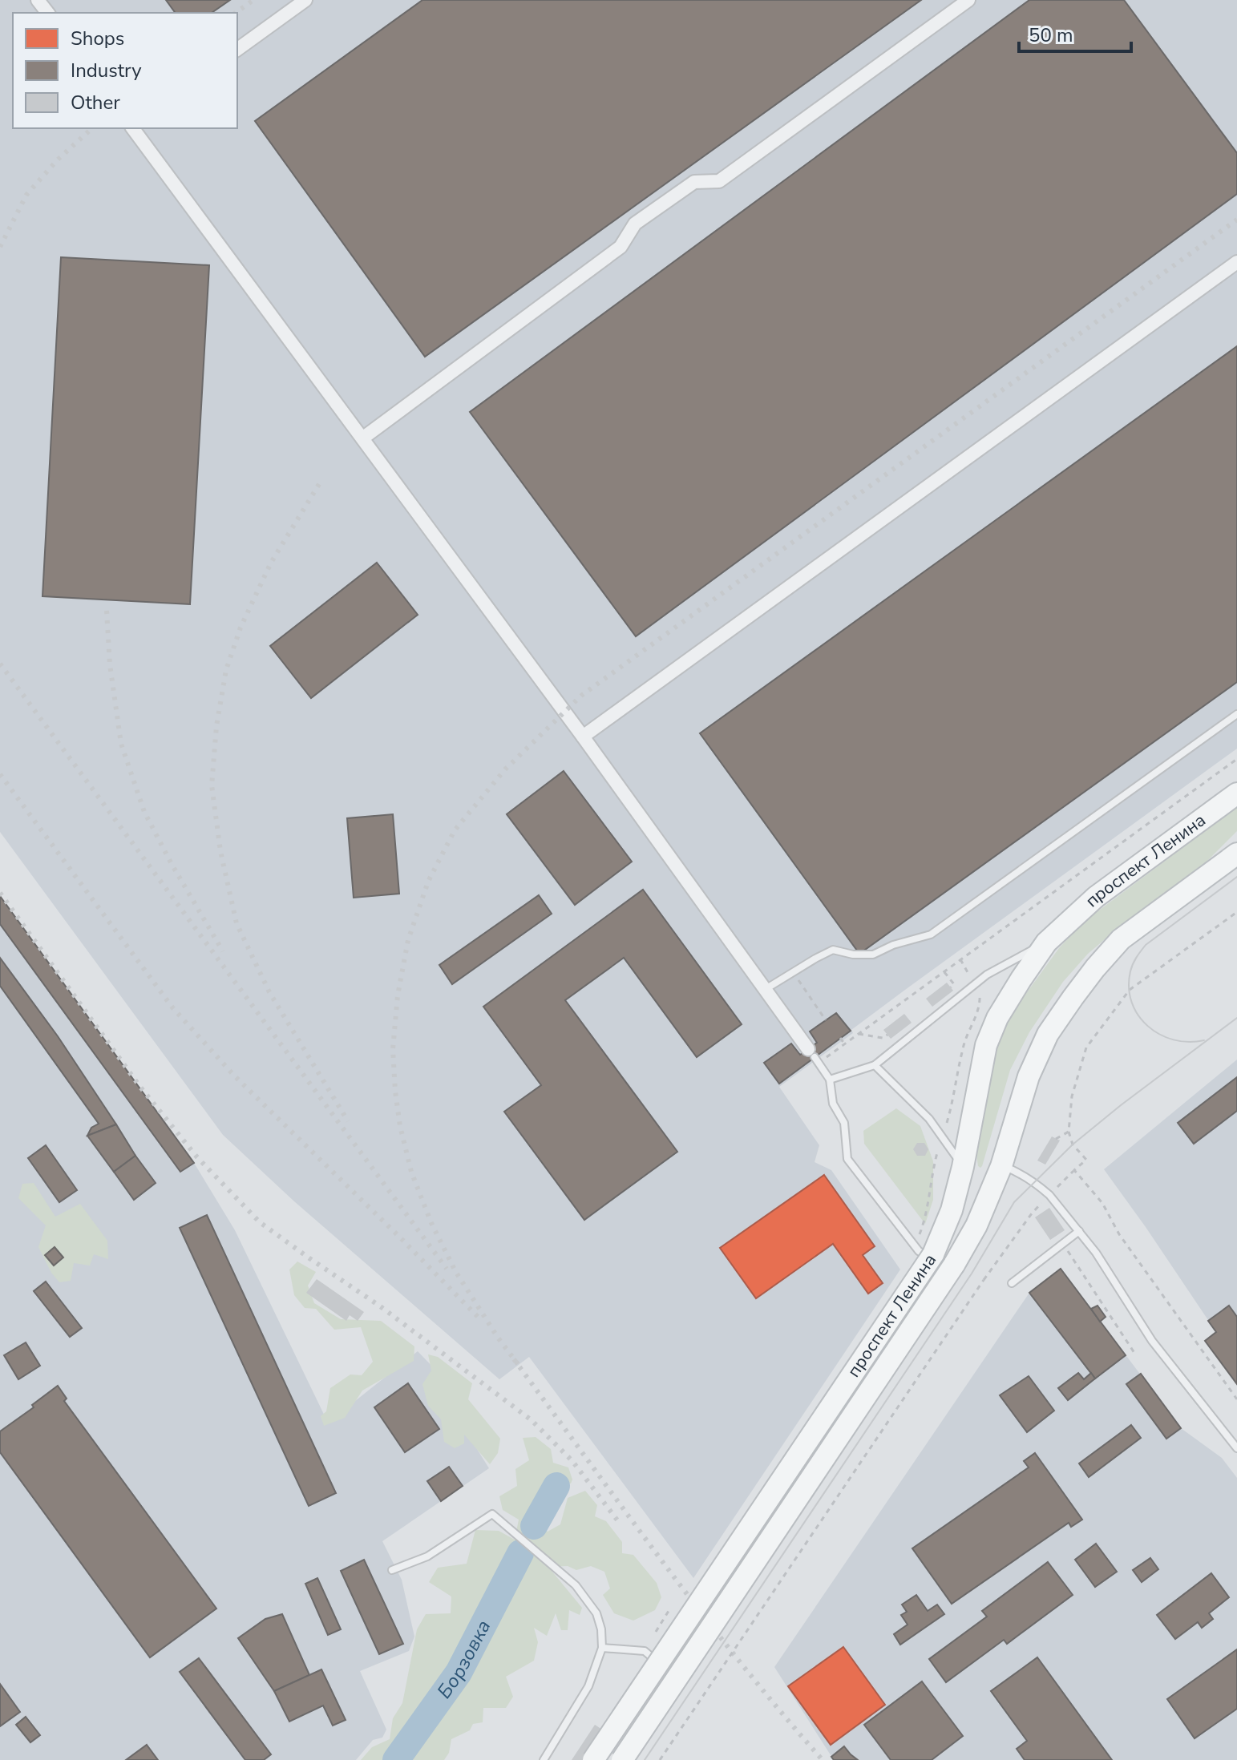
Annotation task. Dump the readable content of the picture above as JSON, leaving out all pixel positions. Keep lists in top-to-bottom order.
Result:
{
  "streets": {
    "main road": ["проспект Ленина"]
  },
  "water": ["Борзовка"],
  "legend": ["Shops", "Industry", "Other"],
  "scale_bar": "50 m"
}
